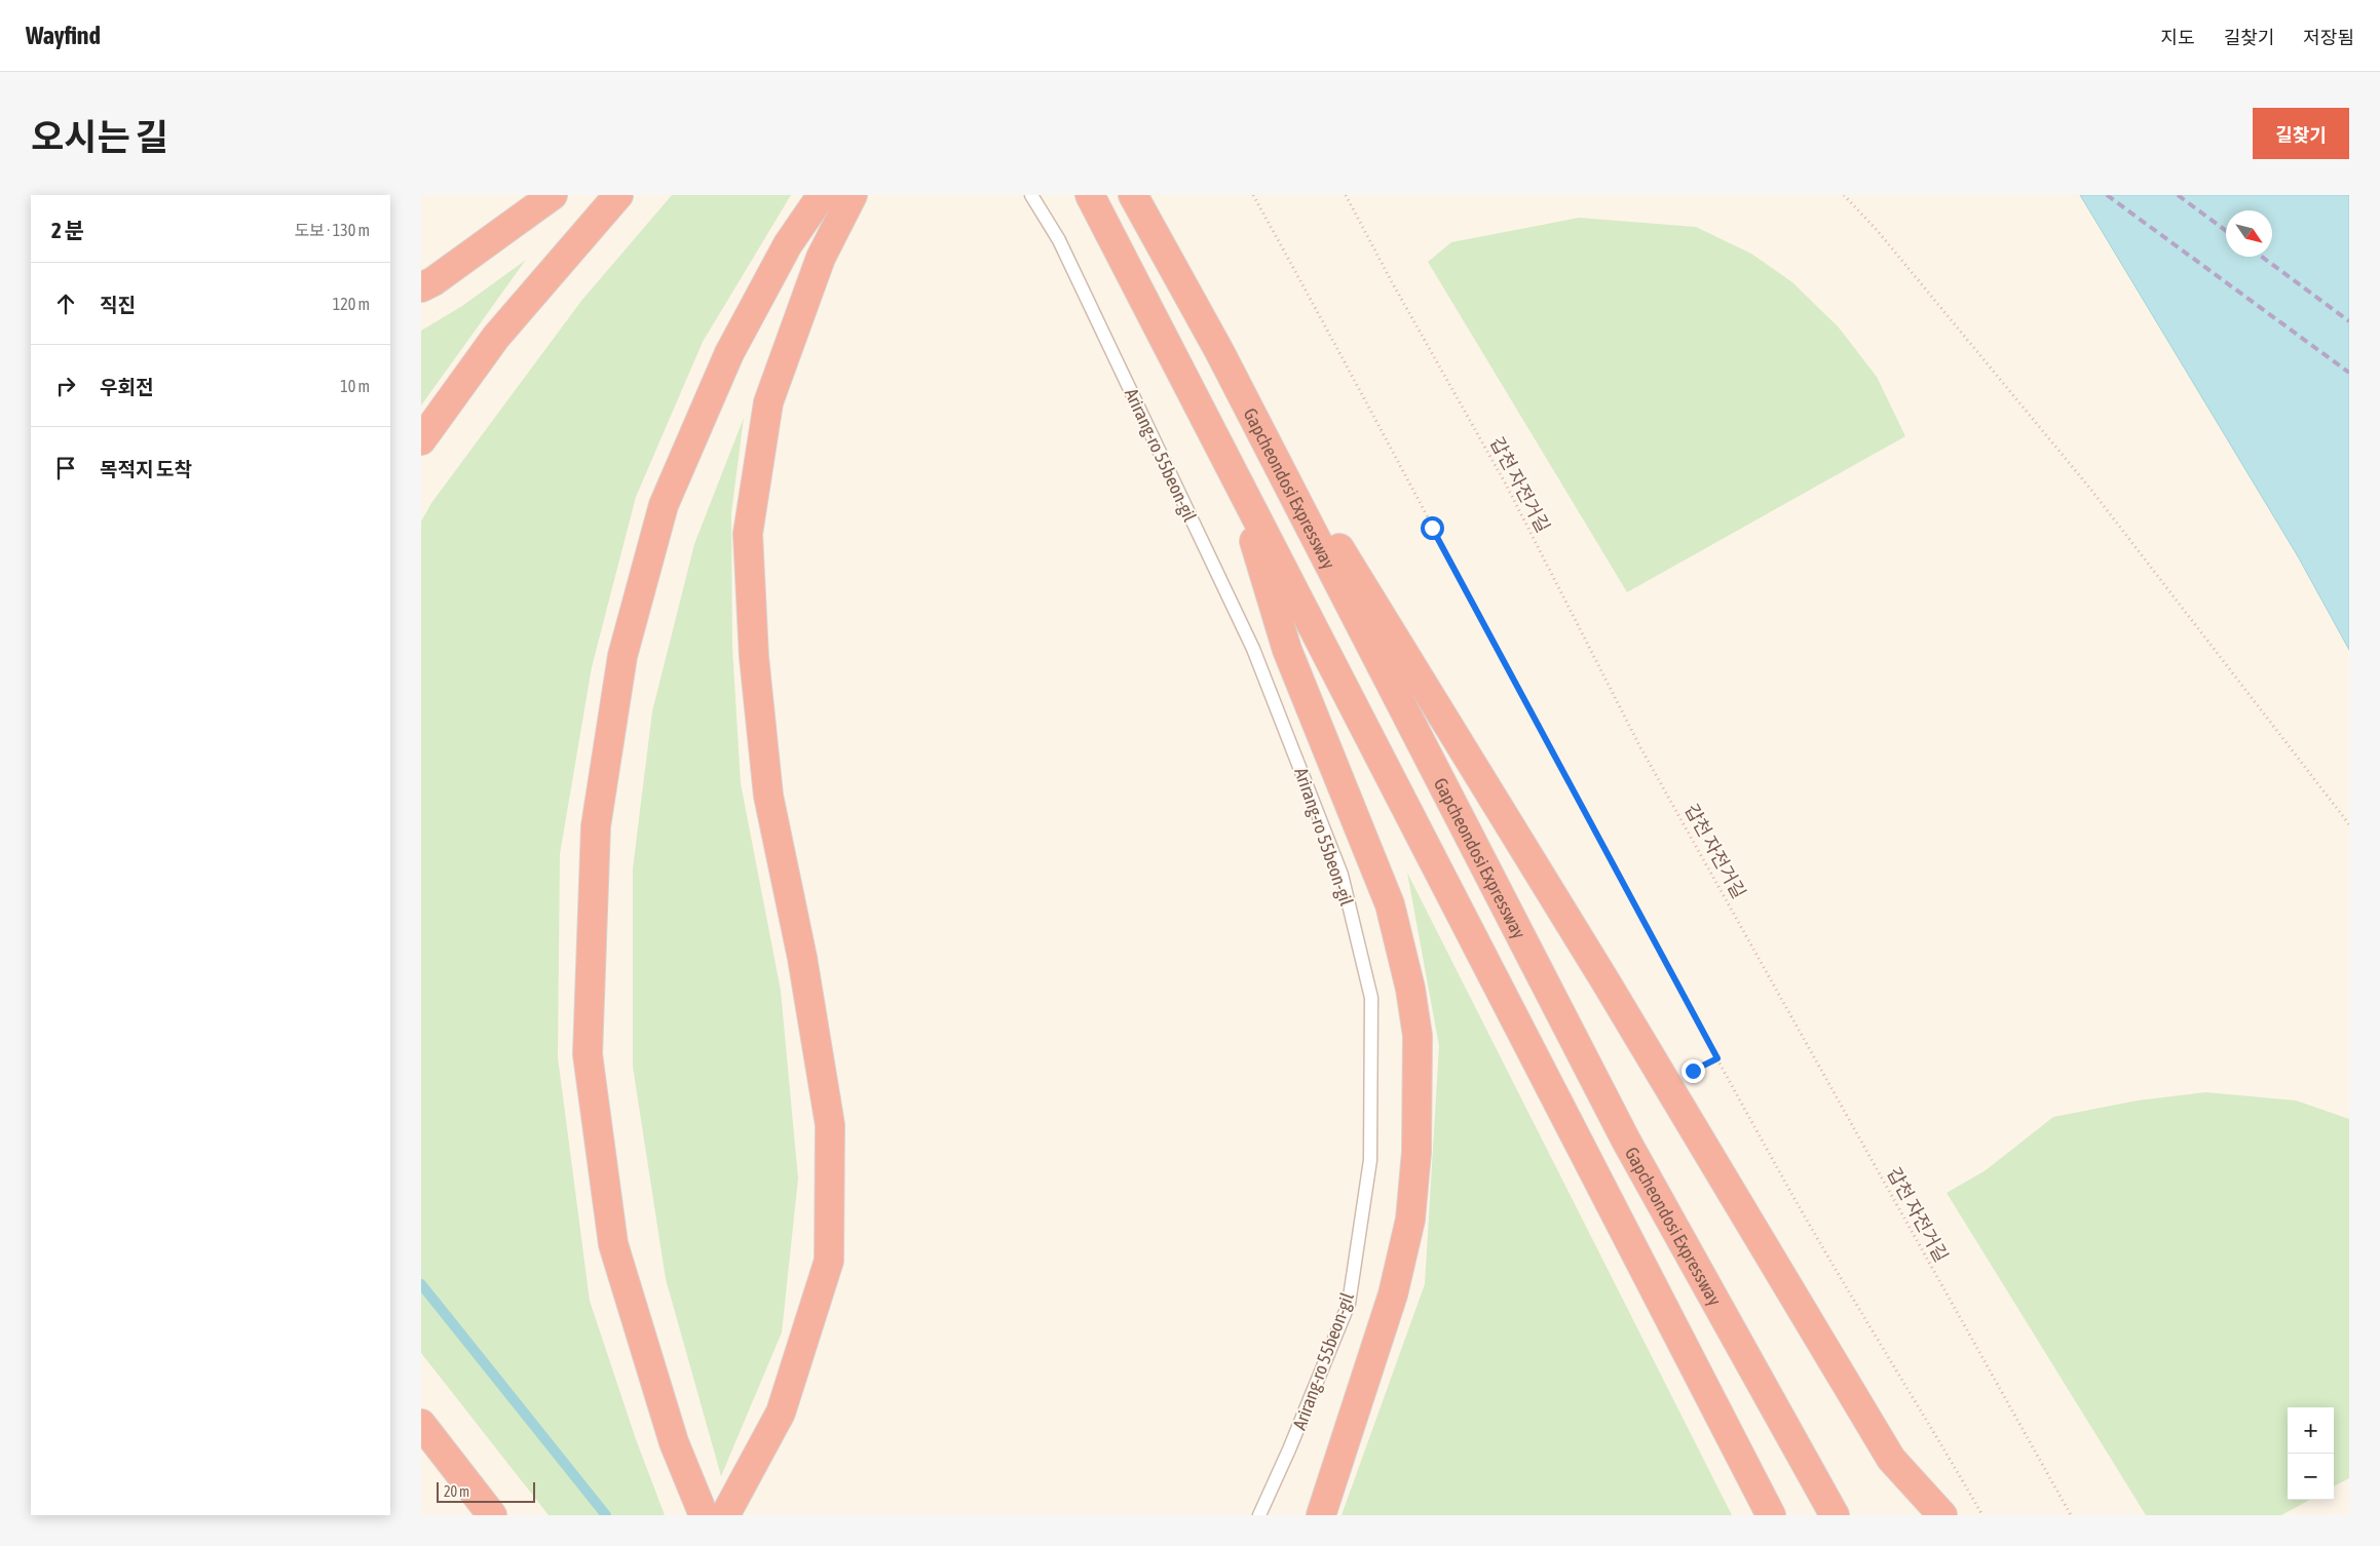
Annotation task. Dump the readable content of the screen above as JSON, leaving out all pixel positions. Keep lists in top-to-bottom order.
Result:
{
  "streets": {
    "highway": ["Gapcheondosi Expressway"],
    "lane": ["Arirang-ro 55beon-gil"],
    "path": ["갑천 자전거길"]
  },
  "scale_bar": "20 m",
  "north": "bottom right",
  "page": {
    "header": "Wayfind",
    "nav": ["지도", "길찾기", "저장됨"],
    "title": "오시는 길",
    "buttons": "길찾기",
    "heading": ["2 분", "도보 · 130 m"],
    "list": [
      ["직진", "120 m"],
      ["우회전", "10 m"],
      "목적지 도착"
    ],
    "map_buttons": ["+", "−"],
    "scale": "20 m"
  }
}
